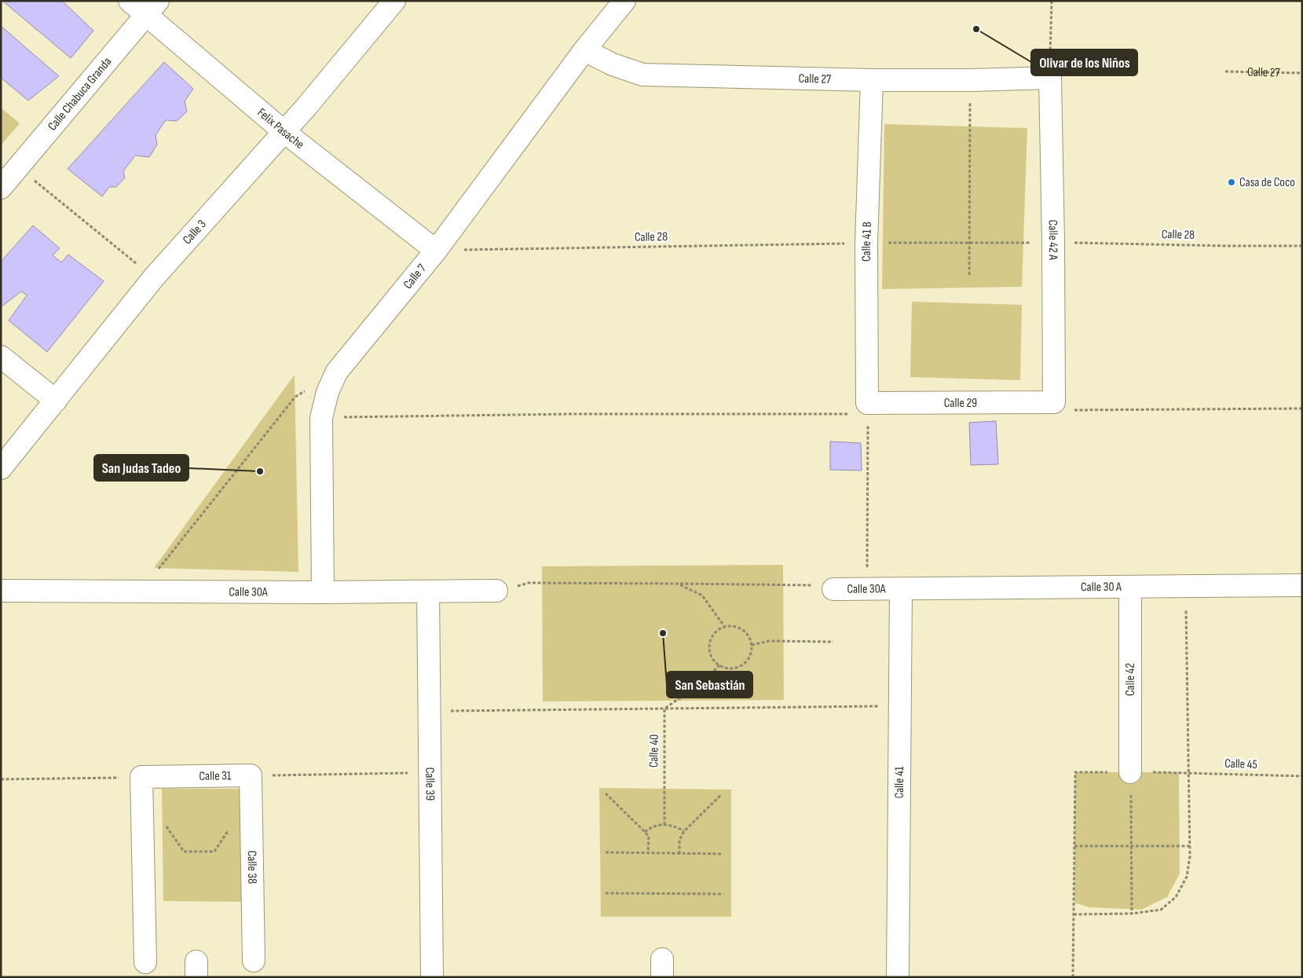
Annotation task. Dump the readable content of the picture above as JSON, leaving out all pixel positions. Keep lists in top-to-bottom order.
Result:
{
  "streets": {
    "street": [
      "Calle 27",
      "Calle Chabuca Granda",
      "Felix Pasache",
      "Calle 3",
      "Calle 42 A",
      "Calle 41 B",
      "Calle 7",
      "Calle 29",
      "Calle 30 A",
      "Calle 30A",
      "Calle 42",
      "Calle 31",
      "Calle 41",
      "Calle 39",
      "Calle 38"
    ],
    "path": ["Calle 28", "Calle 40", "Calle 45"]
  },
  "crossings": [
    ["Calle 27", "Calle 42 A"],
    ["Calle 27", "Calle 41 B"],
    ["Calle 27", "Calle 7"],
    ["Calle Chabuca Granda", "Felix Pasache"],
    ["Felix Pasache", "Calle 3"],
    ["Felix Pasache", "Calle 28"],
    ["Felix Pasache", "Calle 7"],
    ["Calle 28", "Calle 42 A"],
    ["Calle 28", "Calle 41 B"],
    ["Calle 28", "Calle 7"],
    ["Calle 42 A", "Calle 29"],
    ["Calle 41 B", "Calle 29"],
    ["Calle 7", "Calle 30A"],
    ["Calle 30 A", "Calle 30A"],
    ["Calle 30 A", "Calle 42"],
    ["Calle 30 A", "Calle 41"],
    ["Calle 30A", "Calle 41"],
    ["Calle 30A", "Calle 39"],
    ["Calle 31", "Calle 38"]
  ],
  "places": [
    "Olivar de los Niños",
    "Casa de Coco",
    "San Judas Tadeo",
    "San Sebastián"
  ]
}
